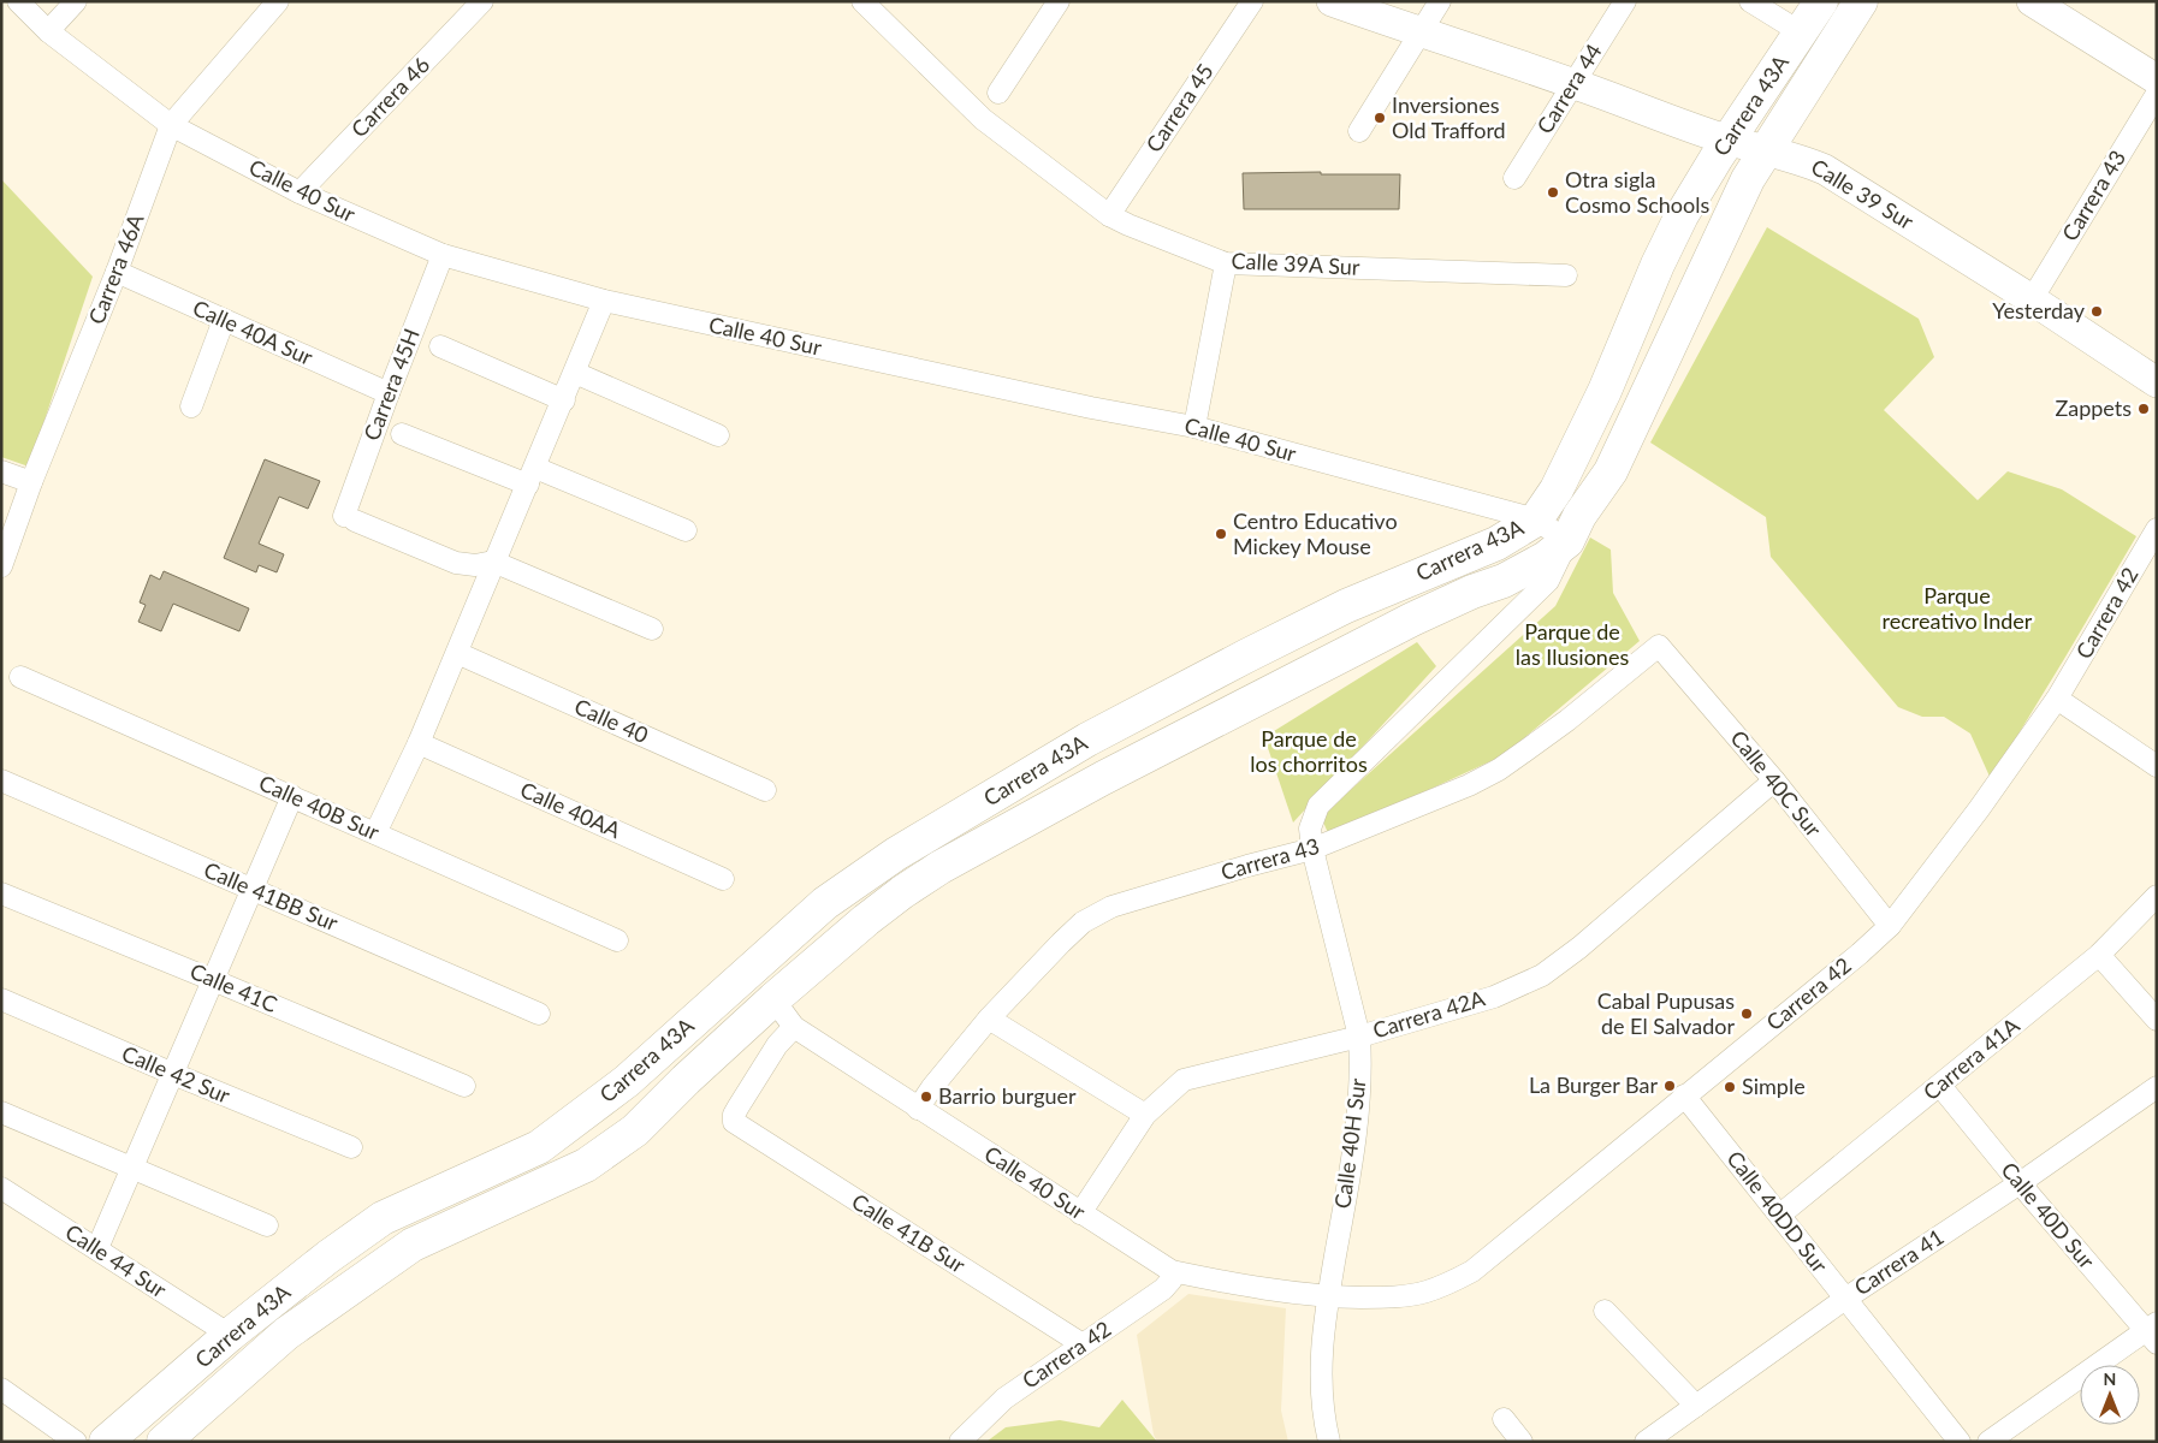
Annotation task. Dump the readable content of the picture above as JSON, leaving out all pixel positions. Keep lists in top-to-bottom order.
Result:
{
  "streets": {
    "main road": ["Carrera 43A"],
    "street": [
      "Carrera 44",
      "Carrera 46",
      "Carrera 45",
      "Calle 40 Sur",
      "Calle 39 Sur",
      "Carrera 43",
      "Calle 39A Sur",
      "Carrera 46A",
      "Calle 40A Sur",
      "Carrera 45H",
      "Carrera 42",
      "Calle 40",
      "Calle 40C Sur",
      "Calle 40B Sur",
      "Calle 40AA",
      "Calle 41BB Sur",
      "Calle 41C",
      "Carrera 42A",
      "Carrera 41A",
      "Calle 42 Sur",
      "Calle 40H Sur",
      "Calle 40DD Sur",
      "Calle 40D Sur",
      "Calle 41B Sur",
      "Calle 44 Sur",
      "Carrera 41"
    ]
  },
  "crossings": [
    ["Carrera 44", "Calle 39 Sur"],
    ["Carrera 46", "Calle 40 Sur"],
    ["Carrera 43A", "Calle 40 Sur"],
    ["Carrera 43A", "Calle 39 Sur"],
    ["Carrera 43A", "Carrera 43"],
    ["Carrera 43A", "Calle 40H Sur"],
    ["Carrera 43A", "Calle 44 Sur"],
    ["Carrera 45", "Calle 39A Sur"],
    ["Calle 40 Sur", "Carrera 43"],
    ["Calle 40 Sur", "Carrera 46A"],
    ["Calle 40 Sur", "Carrera 45H"],
    ["Calle 40 Sur", "Carrera 42"],
    ["Calle 40 Sur", "Carrera 42A"],
    ["Calle 40 Sur", "Calle 40H Sur"],
    ["Calle 40 Sur", "Calle 41B Sur"],
    ["Calle 39 Sur", "Carrera 43"],
    ["Carrera 43", "Calle 40C Sur"],
    ["Carrera 43", "Calle 40H Sur"],
    ["Carrera 46A", "Calle 40A Sur"],
    ["Calle 40A Sur", "Carrera 45H"],
    ["Carrera 42", "Calle 40C Sur"],
    ["Carrera 42", "Calle 40H Sur"],
    ["Carrera 42", "Calle 40DD Sur"],
    ["Carrera 42", "Calle 41B Sur"],
    ["Calle 40C Sur", "Carrera 42A"],
    ["Carrera 42A", "Calle 40H Sur"],
    ["Carrera 41A", "Calle 40DD Sur"],
    ["Carrera 41A", "Calle 40D Sur"],
    ["Calle 40DD Sur", "Carrera 41"],
    ["Calle 40D Sur", "Carrera 41"]
  ],
  "parks": ["Parque recreativo Inder", "Parque de las Ilusiones", "Parque de los chorritos"],
  "places": [
    "Inversiones Old Trafford",
    "Otra sigla Cosmo Schools",
    "Yesterday",
    "Zappets",
    "Centro Educativo Mickey Mouse",
    "Cabal Pupusas de El Salvador",
    "La Burger Bar",
    "Simple",
    "Barrio burguer"
  ],
  "north": "top"
}
